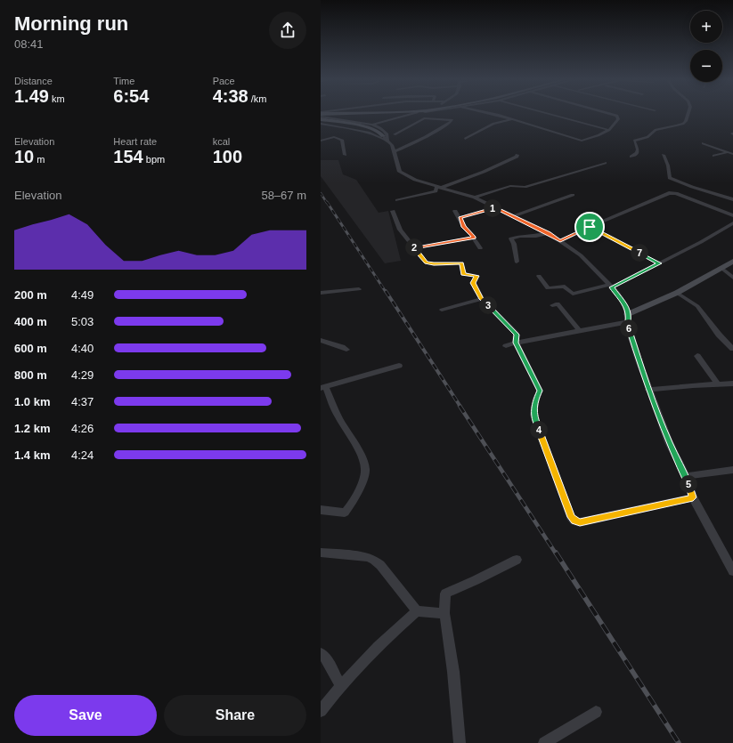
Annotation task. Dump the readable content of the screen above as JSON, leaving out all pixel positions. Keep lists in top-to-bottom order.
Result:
{
  "page": {
    "heading": ["Morning run", "08:41"],
    "map_buttons": ["+", "−"],
    "stats": [
      ["Distance", "1.49 km"],
      ["Time", "6:54"],
      ["Pace", "4:38 /km"],
      ["Elevation", "10 m"],
      ["Heart rate", "154 bpm"],
      ["kcal", "100"]
    ],
    "chart": ["Elevation", "58–67 m"],
    "pins": [
      "1",
      "2",
      "7",
      "3",
      "6",
      "4",
      "5"
    ],
    "list": [
      {
        "name": "200 m",
        "note": "4:49"
      },
      {
        "name": "400 m",
        "note": "5:03"
      },
      {
        "name": "600 m",
        "note": "4:40"
      },
      {
        "name": "800 m",
        "note": "4:29"
      },
      {
        "name": "1.0 km",
        "note": "4:37"
      },
      {
        "name": "1.2 km",
        "note": "4:26"
      },
      {
        "name": "1.4 km",
        "note": "4:24"
      }
    ],
    "buttons": ["Save", "Share"]
  }
}
